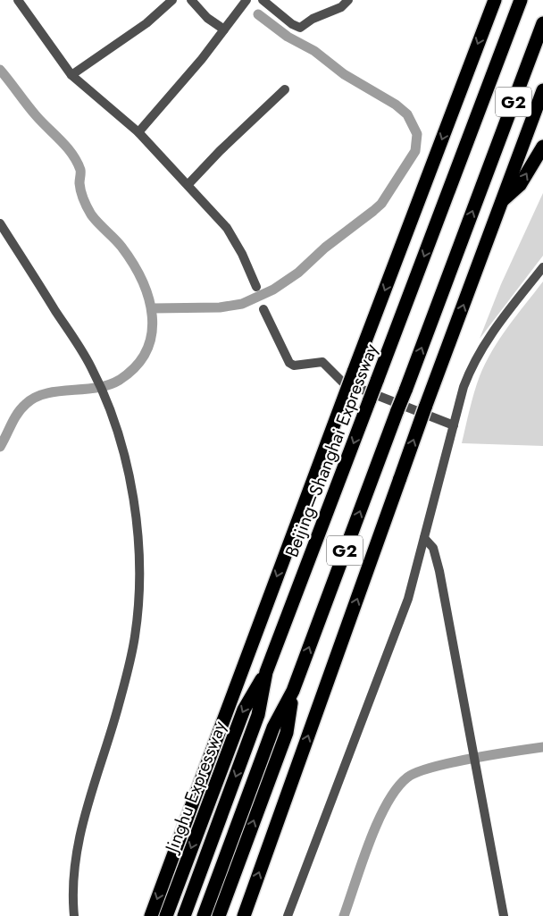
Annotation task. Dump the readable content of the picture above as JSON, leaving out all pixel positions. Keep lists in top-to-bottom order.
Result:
{
  "streets": {
    "highway": ["G2", "Beijing–Shanghai Expressway", "Jinghu Expressway"]
  },
  "crossings": [
    ["Beijing–Shanghai Expressway", "Jinghu Expressway"]
  ]
}
